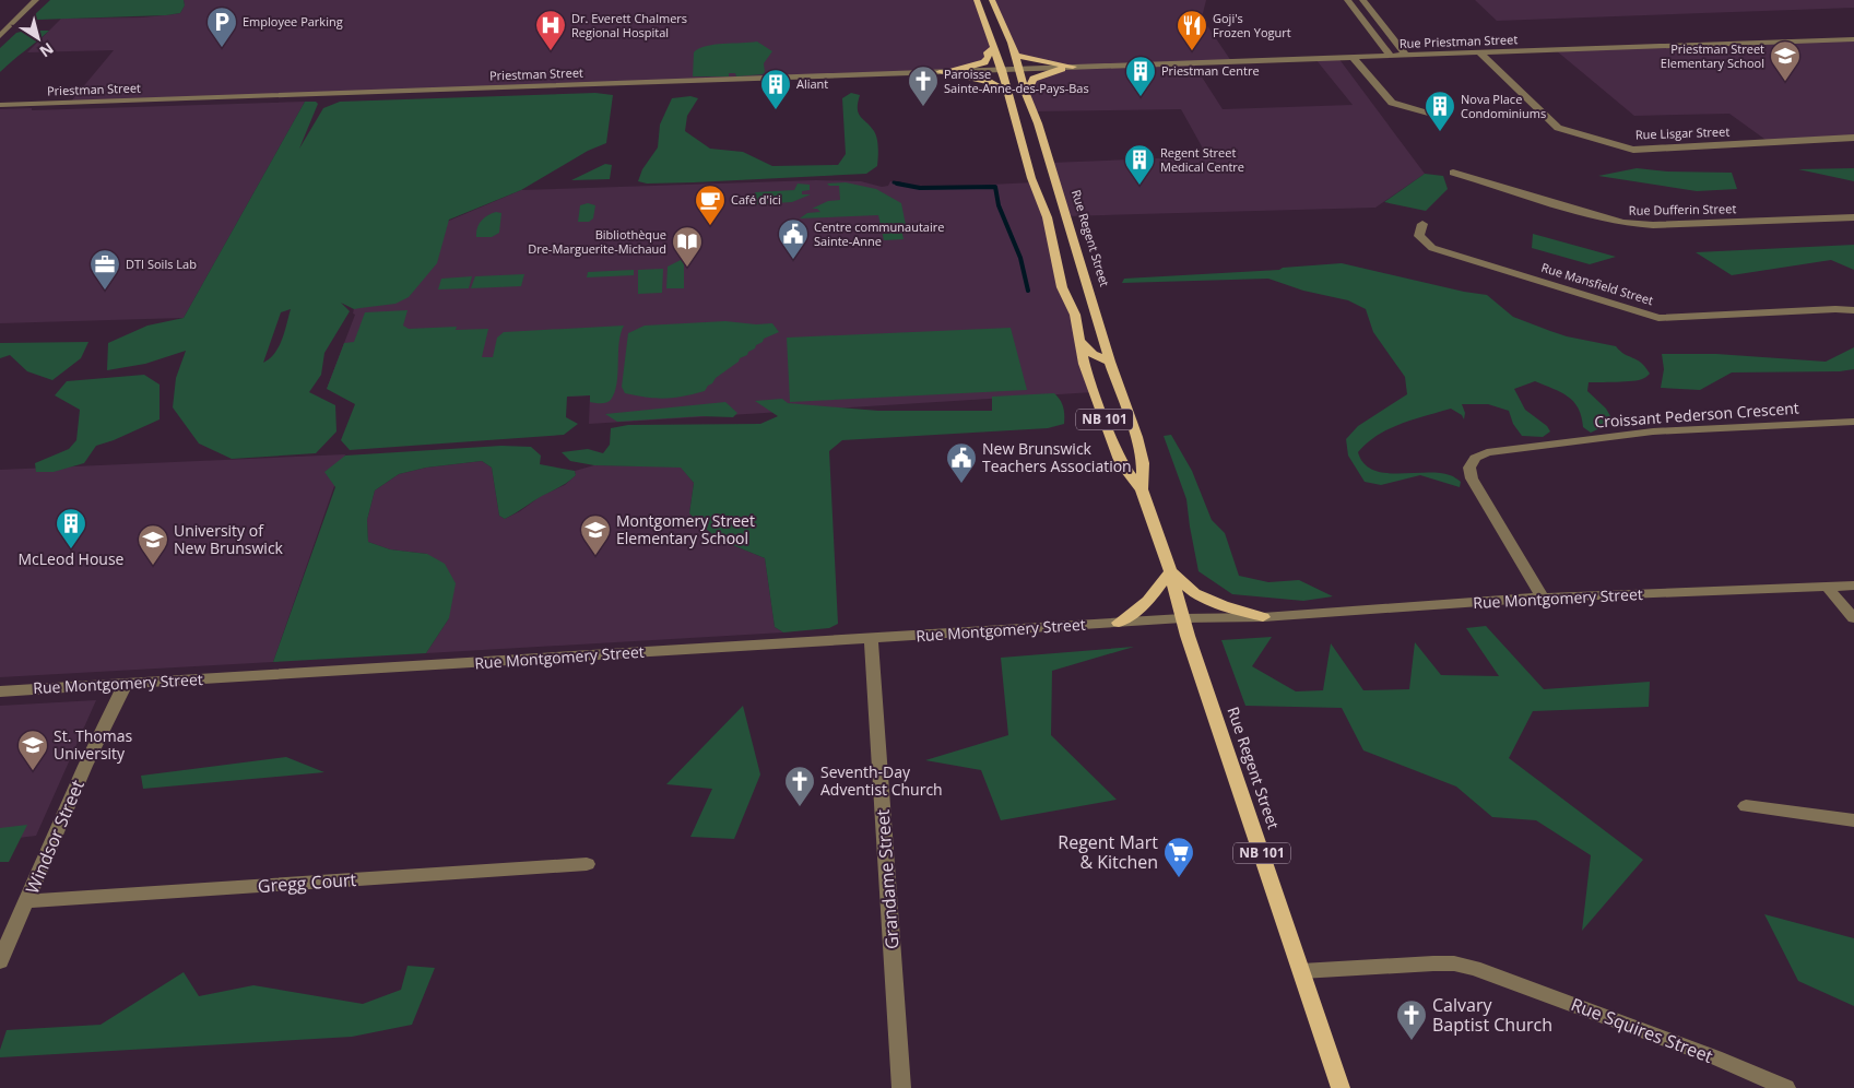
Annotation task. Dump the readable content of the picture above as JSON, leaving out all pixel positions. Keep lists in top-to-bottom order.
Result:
{
  "streets": {
    "main road": ["Rue Regent Street", "NB 101"],
    "street": [
      "Rue Priestman Street",
      "Priestman Street",
      "Rue Lisgar Street",
      "Rue Dufferin Street",
      "Rue Mansfield Street",
      "Croissant Pederson Crescent",
      "Rue Montgomery Street",
      "Windsor Street",
      "Grandame Street",
      "Gregg Court",
      "Rue Squires Street"
    ]
  },
  "crossings": [
    ["Rue Priestman Street", "Priestman Street"],
    ["Rue Priestman Street", "Rue Lisgar Street"],
    ["Priestman Street", "Rue Regent Street"],
    ["Priestman Street", "NB 101"],
    ["Rue Regent Street", "NB 101"],
    ["Rue Regent Street", "Rue Montgomery Street"],
    ["Rue Regent Street", "Rue Squires Street"],
    ["Croissant Pederson Crescent", "Rue Montgomery Street"],
    ["Rue Montgomery Street", "Windsor Street"],
    ["Rue Montgomery Street", "Grandame Street"],
    ["Windsor Street", "Gregg Court"]
  ],
  "places": {
    "parking": ["Employee Parking"],
    "hospital": ["Dr. Everett Chalmers Regional Hospital"],
    "restaurant": ["Goji's Frozen Yogurt"],
    "school or university": [
      "Priestman Street Elementary School",
      "Montgomery Street Elementary School",
      "University of New Brunswick",
      "St. Thomas University"
    ],
    "building": [
      "Priestman Centre",
      "Aliant",
      "Nova Place Condominiums",
      "Regent Street Medical Centre",
      "McLeod House"
    ],
    "church": ["Paroisse Sainte-Anne-des-Pays-Bas", "Seventh-Day Adventist Church", "Calvary Baptist Church"],
    "cafe": ["Café d'ici"],
    "public building": ["Centre communautaire Sainte-Anne", "New Brunswick Teachers Association"],
    "library": ["Bibliothèque Dre-Marguerite-Michaud"],
    "office": ["DTI Soils Lab"],
    "supermarket": ["Regent Mart & Kitchen"]
  },
  "north": "bottom right"
}
